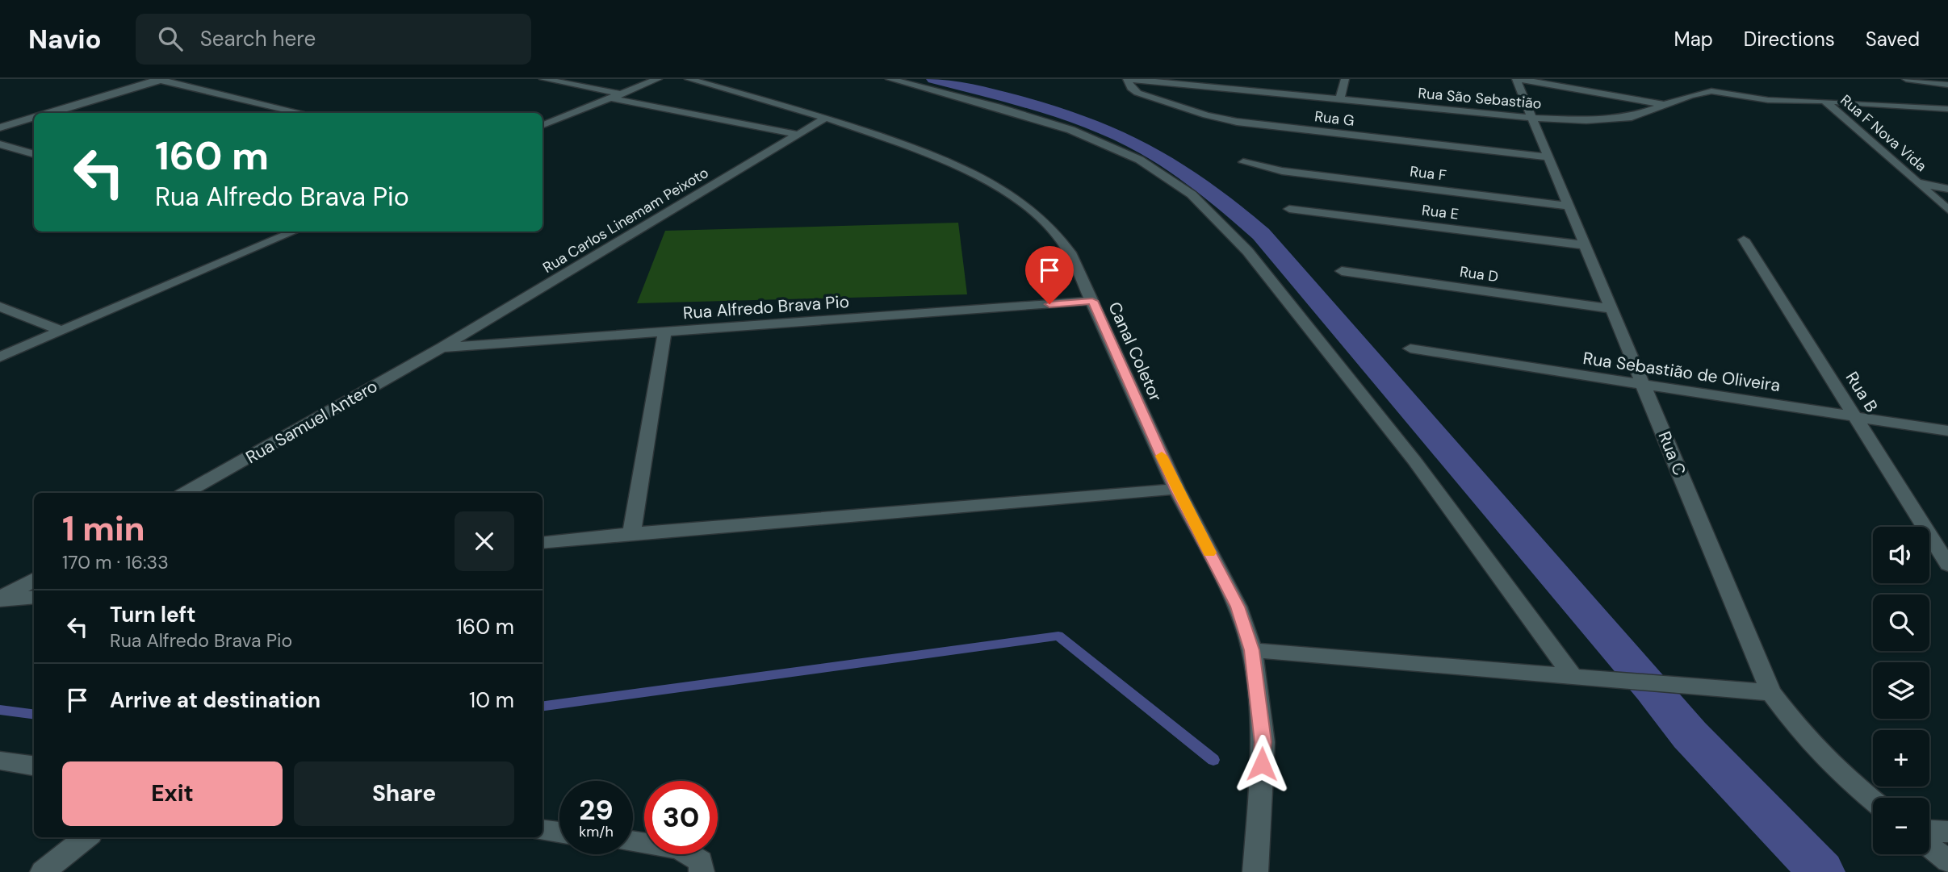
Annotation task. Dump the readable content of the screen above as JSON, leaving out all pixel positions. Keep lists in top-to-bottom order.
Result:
{
  "streets": {
    "street": [
      "Rua São Sebastião",
      "Rua G",
      "Rua F Nova Vida",
      "Rua F",
      "Rua E",
      "Rua Carlos Linemam Peixoto",
      "Rua D",
      "Rua Alfredo Brava Pio",
      "Canal Coletor",
      "Rua Sebastião de Oliveira",
      "Rua B",
      "Rua Samuel Antero",
      "Rua C"
    ]
  },
  "crossings": [
    ["Rua São Sebastião", "Rua G"],
    ["Rua São Sebastião", "Rua F Nova Vida"],
    ["Rua São Sebastião", "Rua C"],
    ["Rua G", "Rua C"],
    ["Rua F", "Rua C"],
    ["Rua E", "Rua C"],
    ["Rua Carlos Linemam Peixoto", "Rua Alfredo Brava Pio"],
    ["Rua Carlos Linemam Peixoto", "Canal Coletor"],
    ["Rua Carlos Linemam Peixoto", "Rua Samuel Antero"],
    ["Rua D", "Rua C"],
    ["Rua Alfredo Brava Pio", "Canal Coletor"],
    ["Rua Alfredo Brava Pio", "Rua Samuel Antero"],
    ["Rua Sebastião de Oliveira", "Rua B"],
    ["Rua Sebastião de Oliveira", "Rua C"]
  ],
  "page": {
    "header": "Navio",
    "search": "Search here",
    "nav": ["Map", "Directions", "Saved"],
    "turn": ["160 m", "Rua Alfredo Brava Pio"],
    "heading": ["1 min", "170 m · 16:33"],
    "map_buttons": ["+", "−"],
    "list": [
      {
        "name": "Turn left",
        "note": "Rua Alfredo Brava Pio",
        "value": "160 m"
      },
      {
        "name": "Arrive at destination",
        "value": "10 m"
      }
    ],
    "buttons": ["Exit", "Share"],
    "speed": "29 km/h",
    "limit": "30"
  }
}
